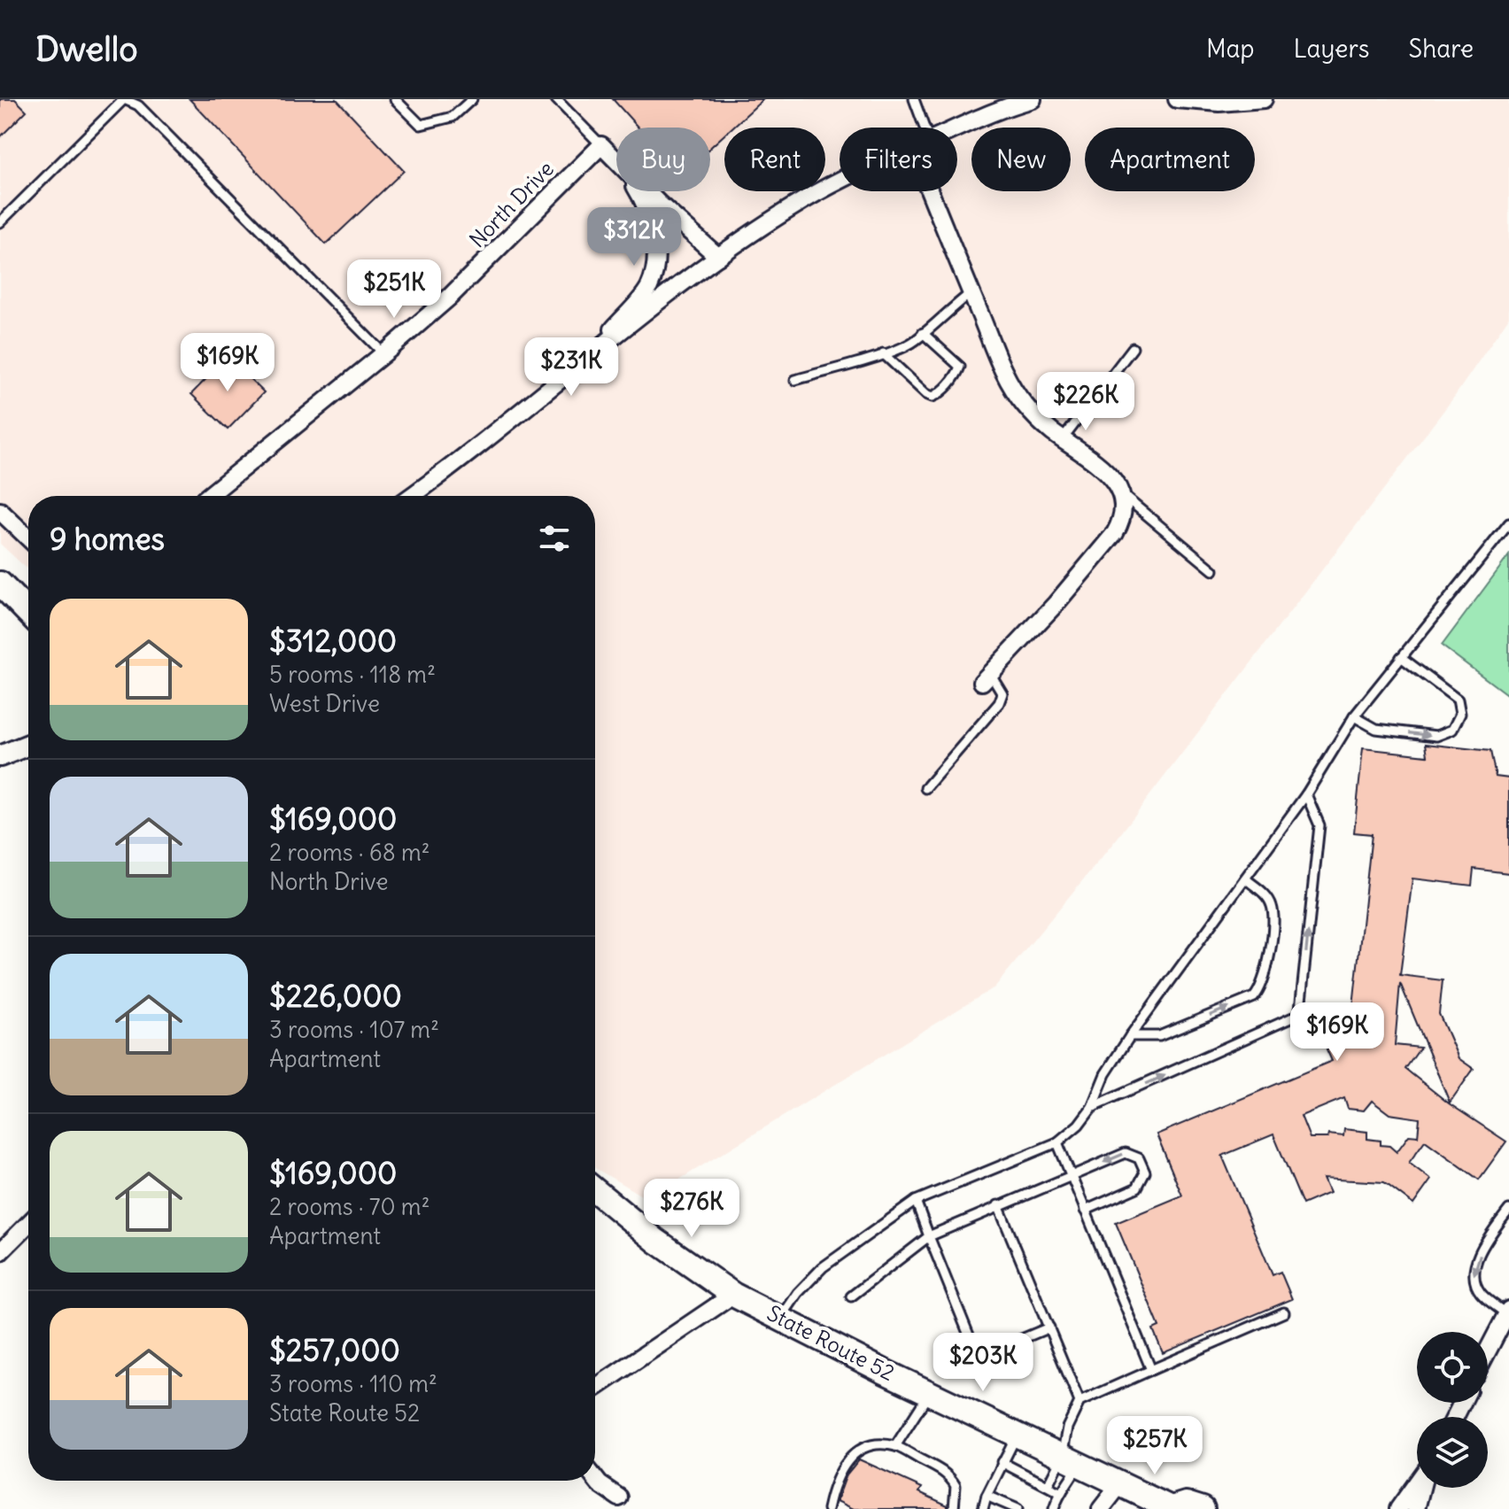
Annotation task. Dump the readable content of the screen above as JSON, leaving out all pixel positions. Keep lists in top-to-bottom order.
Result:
{
  "streets": {
    "main road": ["State Route 52"],
    "street": ["North Drive"]
  },
  "page": {
    "header": "Dwello",
    "nav": ["Map", "Layers", "Share"],
    "chip": [
      "Buy",
      "Rent",
      "Filters",
      "New",
      "Apartment"
    ],
    "price": [
      "$312K",
      "$251K",
      "$169K",
      "$231K",
      "$226K",
      "$169K",
      "$276K",
      "$203K",
      "$257K"
    ],
    "heading": "9 homes",
    "list": [
      {
        "name": "$312,000",
        "note": "5 rooms · 118 m² · West Drive"
      },
      {
        "name": "$169,000",
        "note": "2 rooms · 68 m² · North Drive"
      },
      {
        "name": "$226,000",
        "note": "3 rooms · 107 m² · Apartment"
      },
      {
        "name": "$169,000",
        "note": "2 rooms · 70 m² · Apartment"
      },
      {
        "name": "$257,000",
        "note": "3 rooms · 110 m² · State Route 52"
      }
    ]
  }
}
